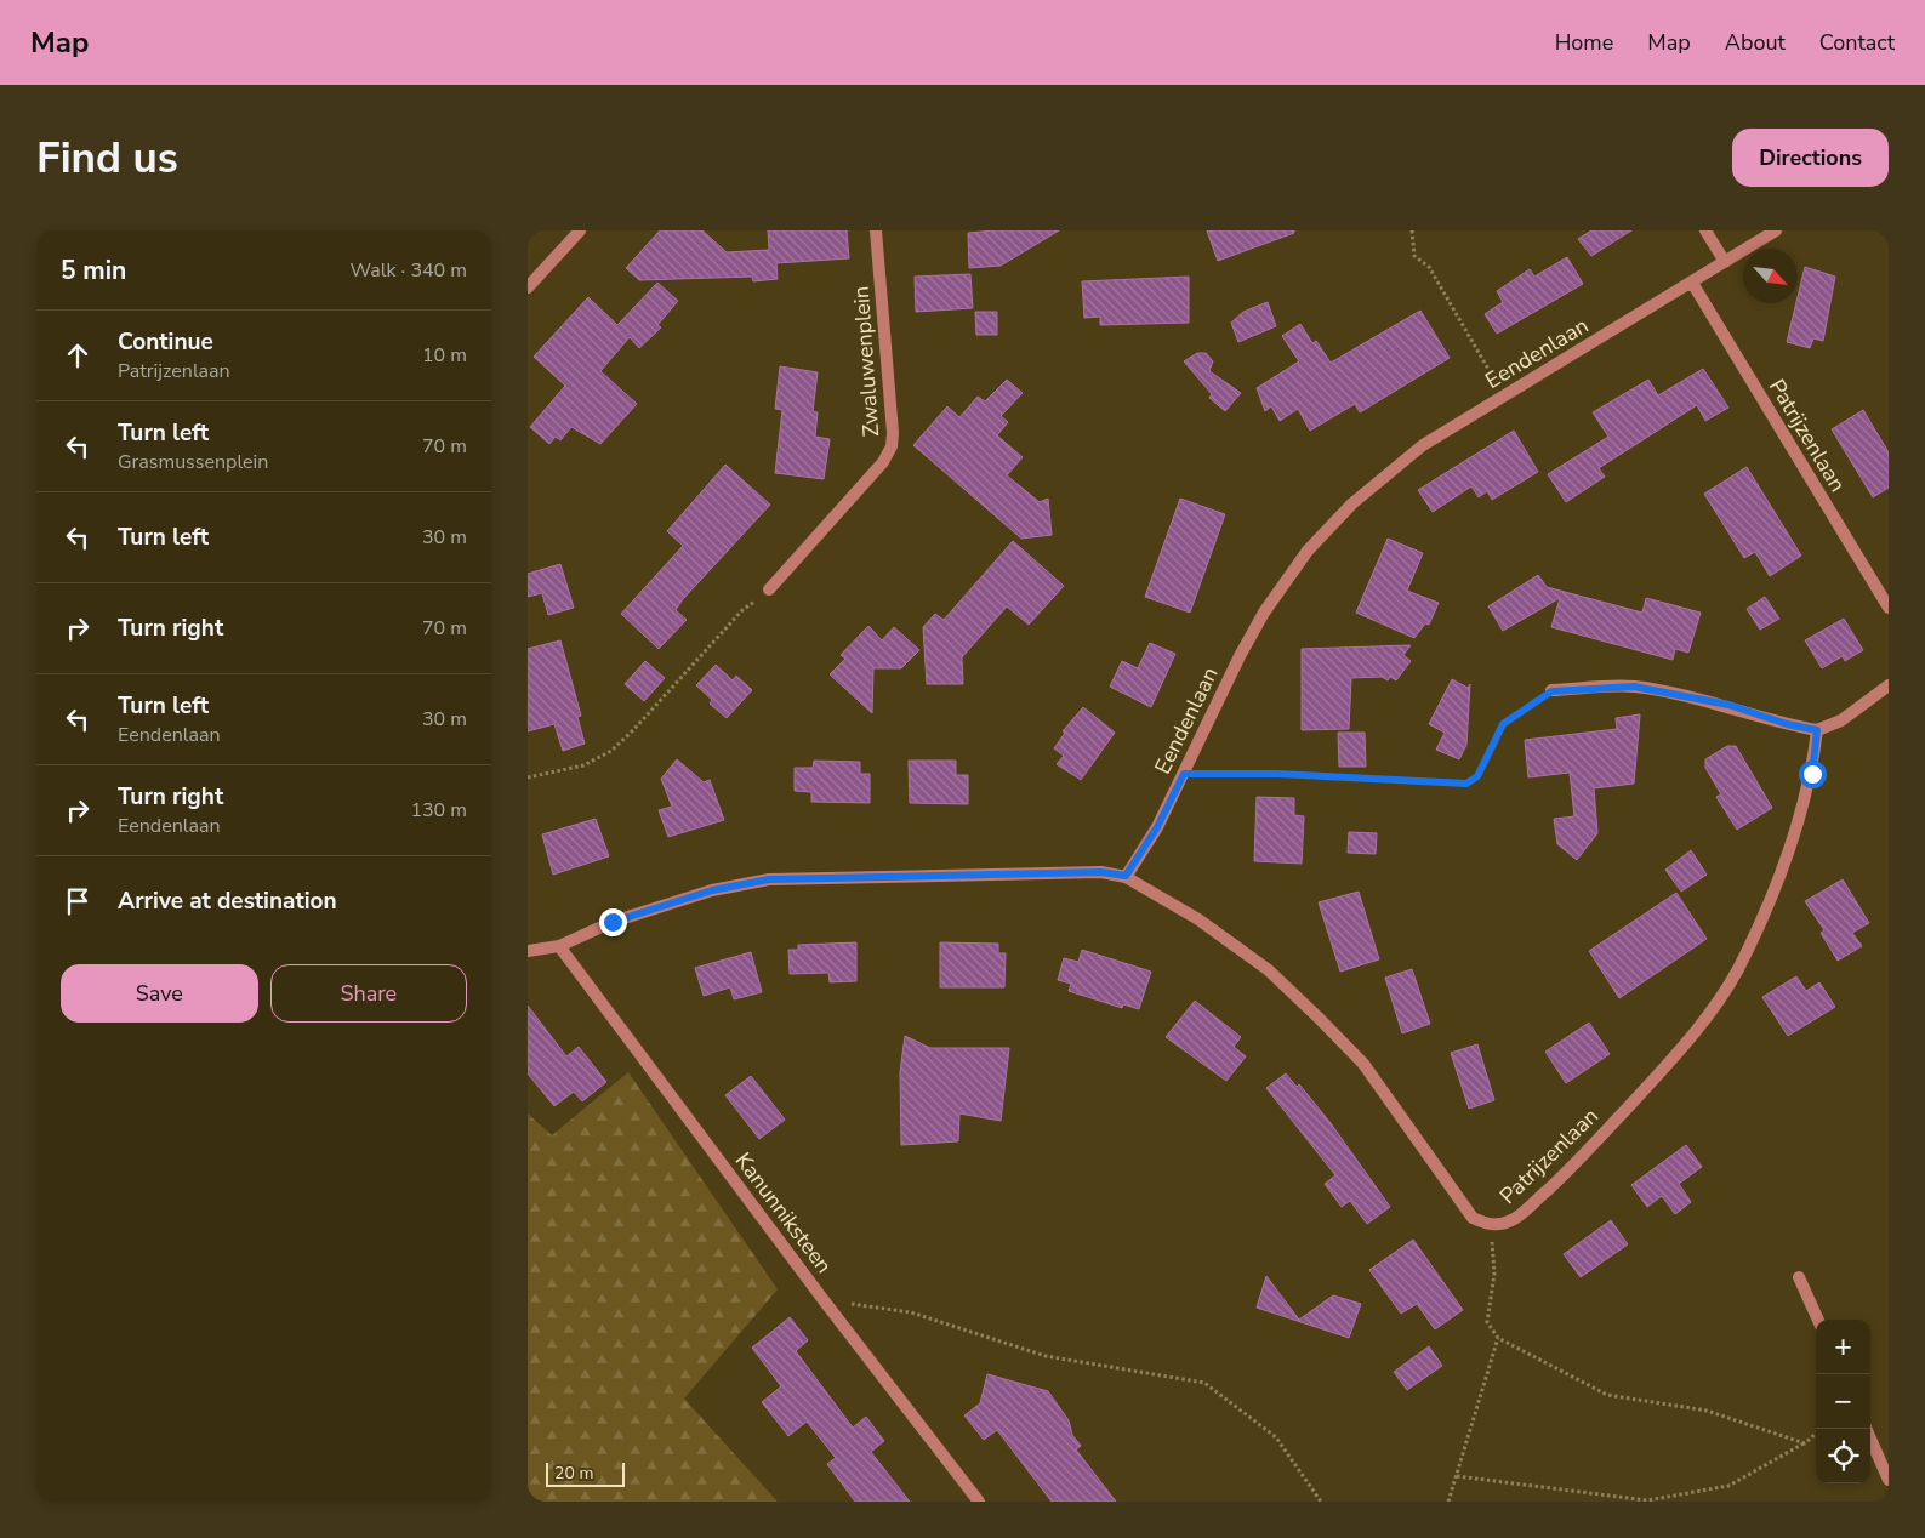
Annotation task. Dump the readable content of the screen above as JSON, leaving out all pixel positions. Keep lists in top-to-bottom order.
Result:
{
  "streets": {
    "street": [
      "Eendenlaan",
      "Zwaluwenplein",
      "Patrijzenlaan",
      "Kanunniksteen"
    ]
  },
  "crossings": [
    ["Eendenlaan", "Patrijzenlaan"]
  ],
  "scale_bar": "20 m",
  "north": "bottom right",
  "page": {
    "header": "Map",
    "nav": [
      "Home",
      "Map",
      "About",
      "Contact"
    ],
    "buttons": [
      "Directions",
      ["Save", "Share"]
    ],
    "title": "Find us",
    "heading": ["5 min", "Walk · 340 m"],
    "list": [
      ["Continue", "Patrijzenlaan", "10 m"],
      ["Turn left", "Grasmussenplein", "70 m"],
      ["Turn left", "30 m"],
      ["Turn right", "70 m"],
      ["Turn left", "Eendenlaan", "30 m"],
      ["Turn right", "Eendenlaan", "130 m"],
      "Arrive at destination"
    ],
    "map_buttons": ["+", "−"],
    "scale": "20 m"
  }
}
